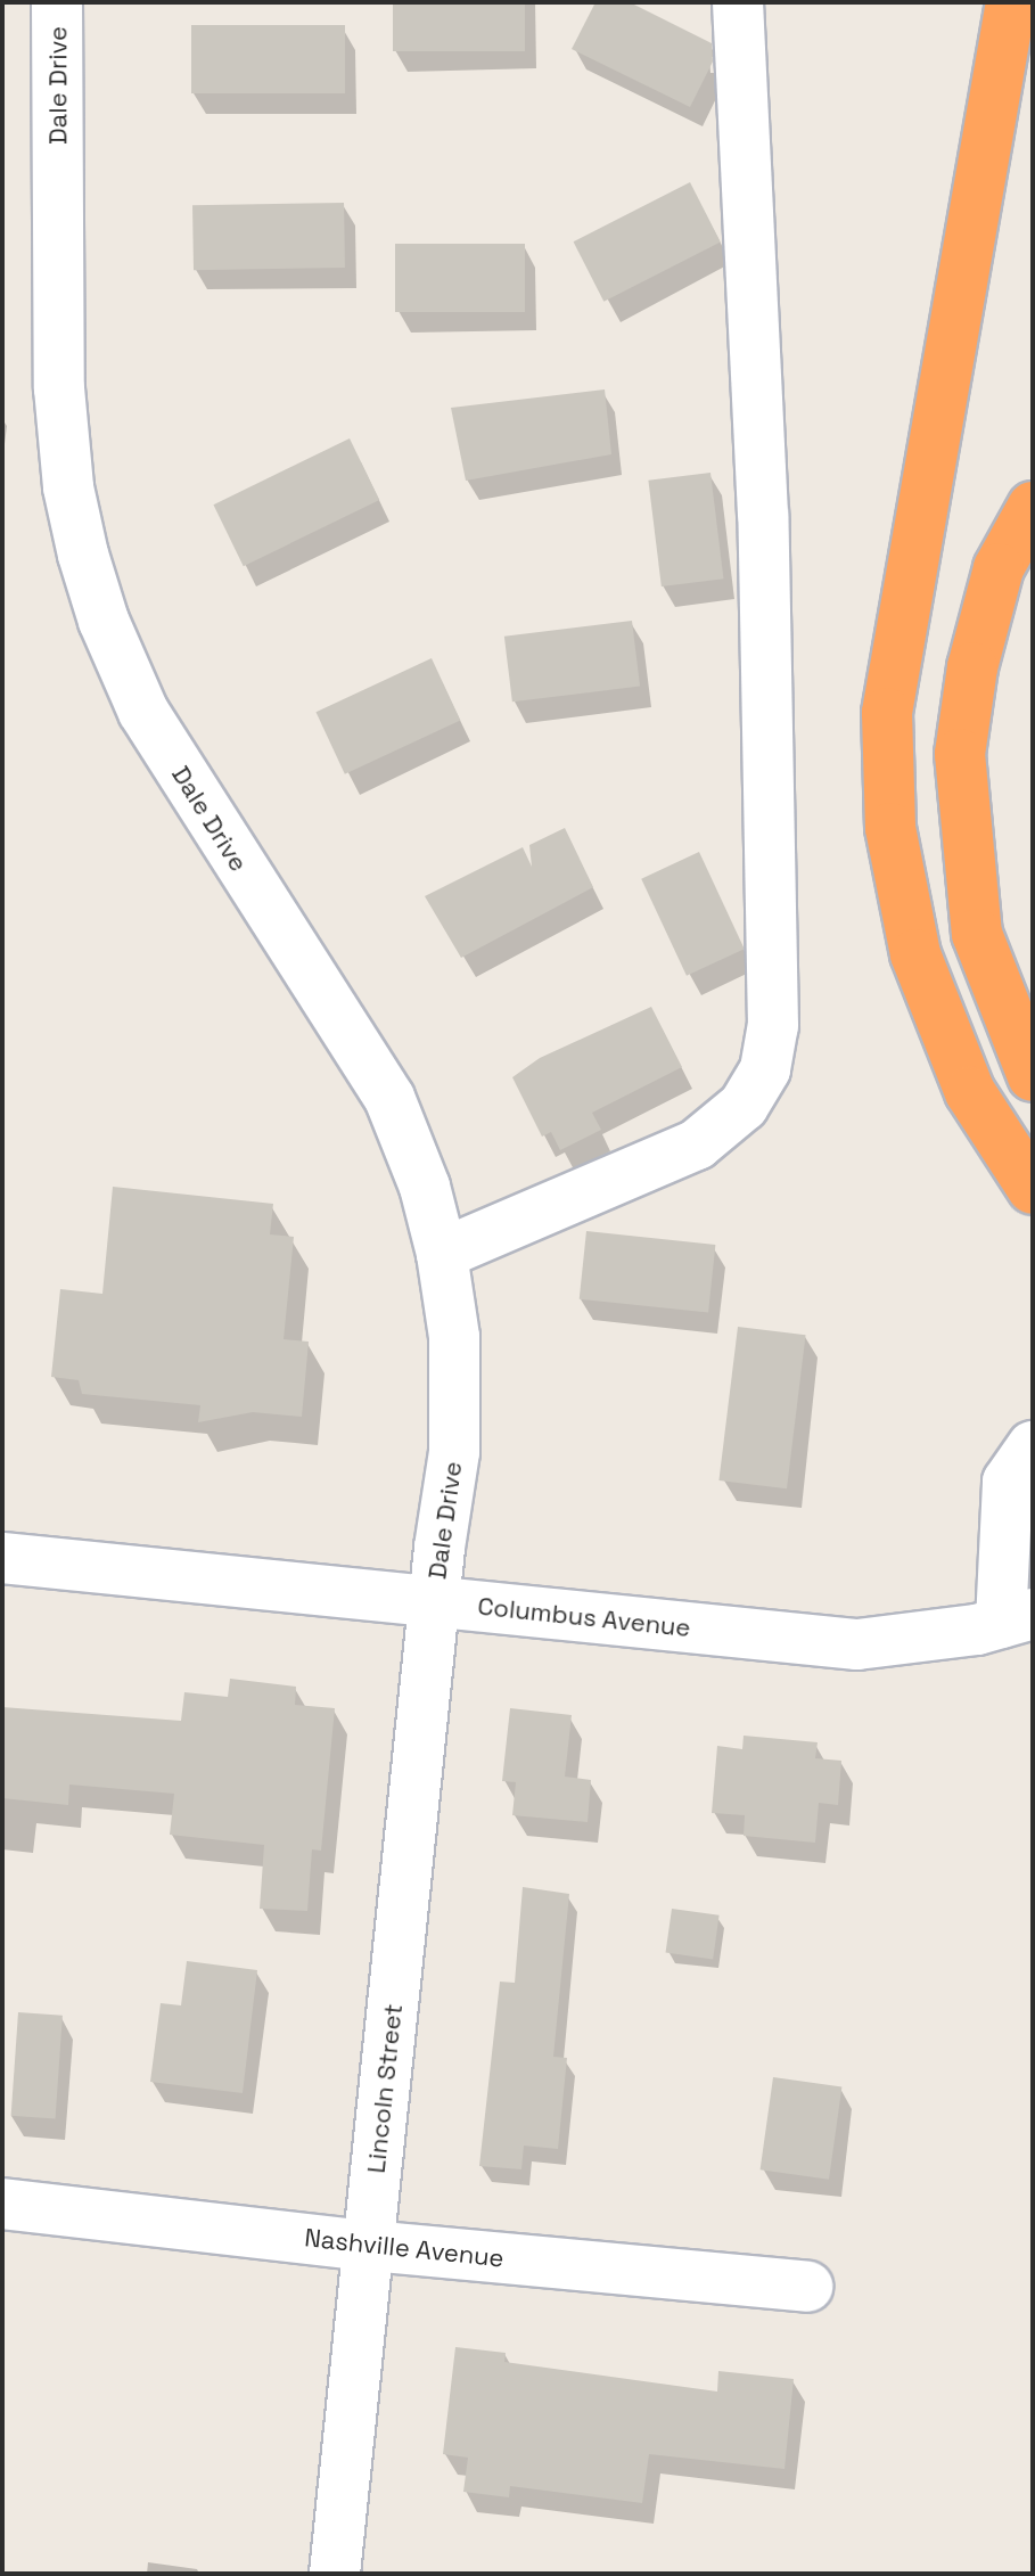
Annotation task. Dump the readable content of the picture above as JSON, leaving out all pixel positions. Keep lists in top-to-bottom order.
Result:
{
  "streets": {
    "street": [
      "Dale Drive",
      "Columbus Avenue",
      "Lincoln Street",
      "Nashville Avenue"
    ]
  },
  "crossings": [
    ["Dale Drive", "Columbus Avenue"],
    ["Dale Drive", "Lincoln Street"],
    ["Columbus Avenue", "Lincoln Street"],
    ["Lincoln Street", "Nashville Avenue"]
  ]
}
